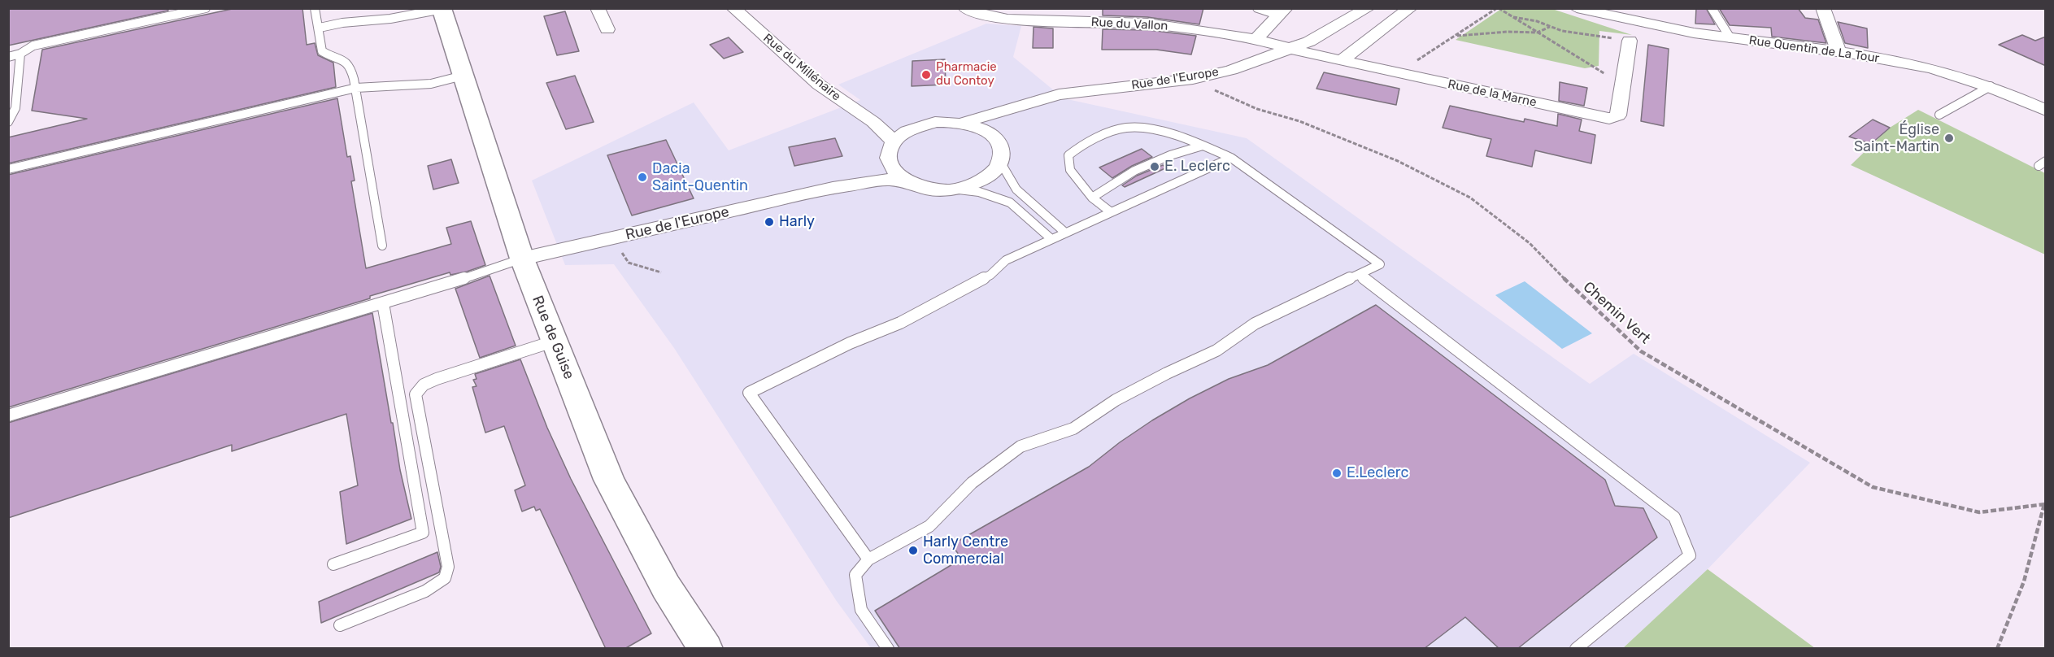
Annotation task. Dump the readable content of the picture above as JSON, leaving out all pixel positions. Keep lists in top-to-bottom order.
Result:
{
  "streets": {
    "main road": ["Rue de Guise"],
    "street": [
      "Rue du Vallon",
      "Rue Quentin de La Tour",
      "Rue du Millénaire",
      "Rue de l'Europe",
      "Rue de la Marne"
    ],
    "path": ["Chemin Vert"]
  },
  "crossings": [
    ["Rue du Vallon", "Rue de l'Europe"],
    ["Rue du Vallon", "Rue de la Marne"],
    ["Rue du Millénaire", "Rue de l'Europe"],
    ["Rue de l'Europe", "Rue de la Marne"],
    ["Rue de l'Europe", "Chemin Vert"],
    ["Rue de l'Europe", "Rue de Guise"]
  ],
  "places": [
    "Pharmacie du Contoy",
    "Église Saint-Martin",
    "E. Leclerc",
    "Dacia Saint-Quentin",
    "Harly",
    "E.Leclerc",
    "Harly Centre Commercial"
  ]
}
